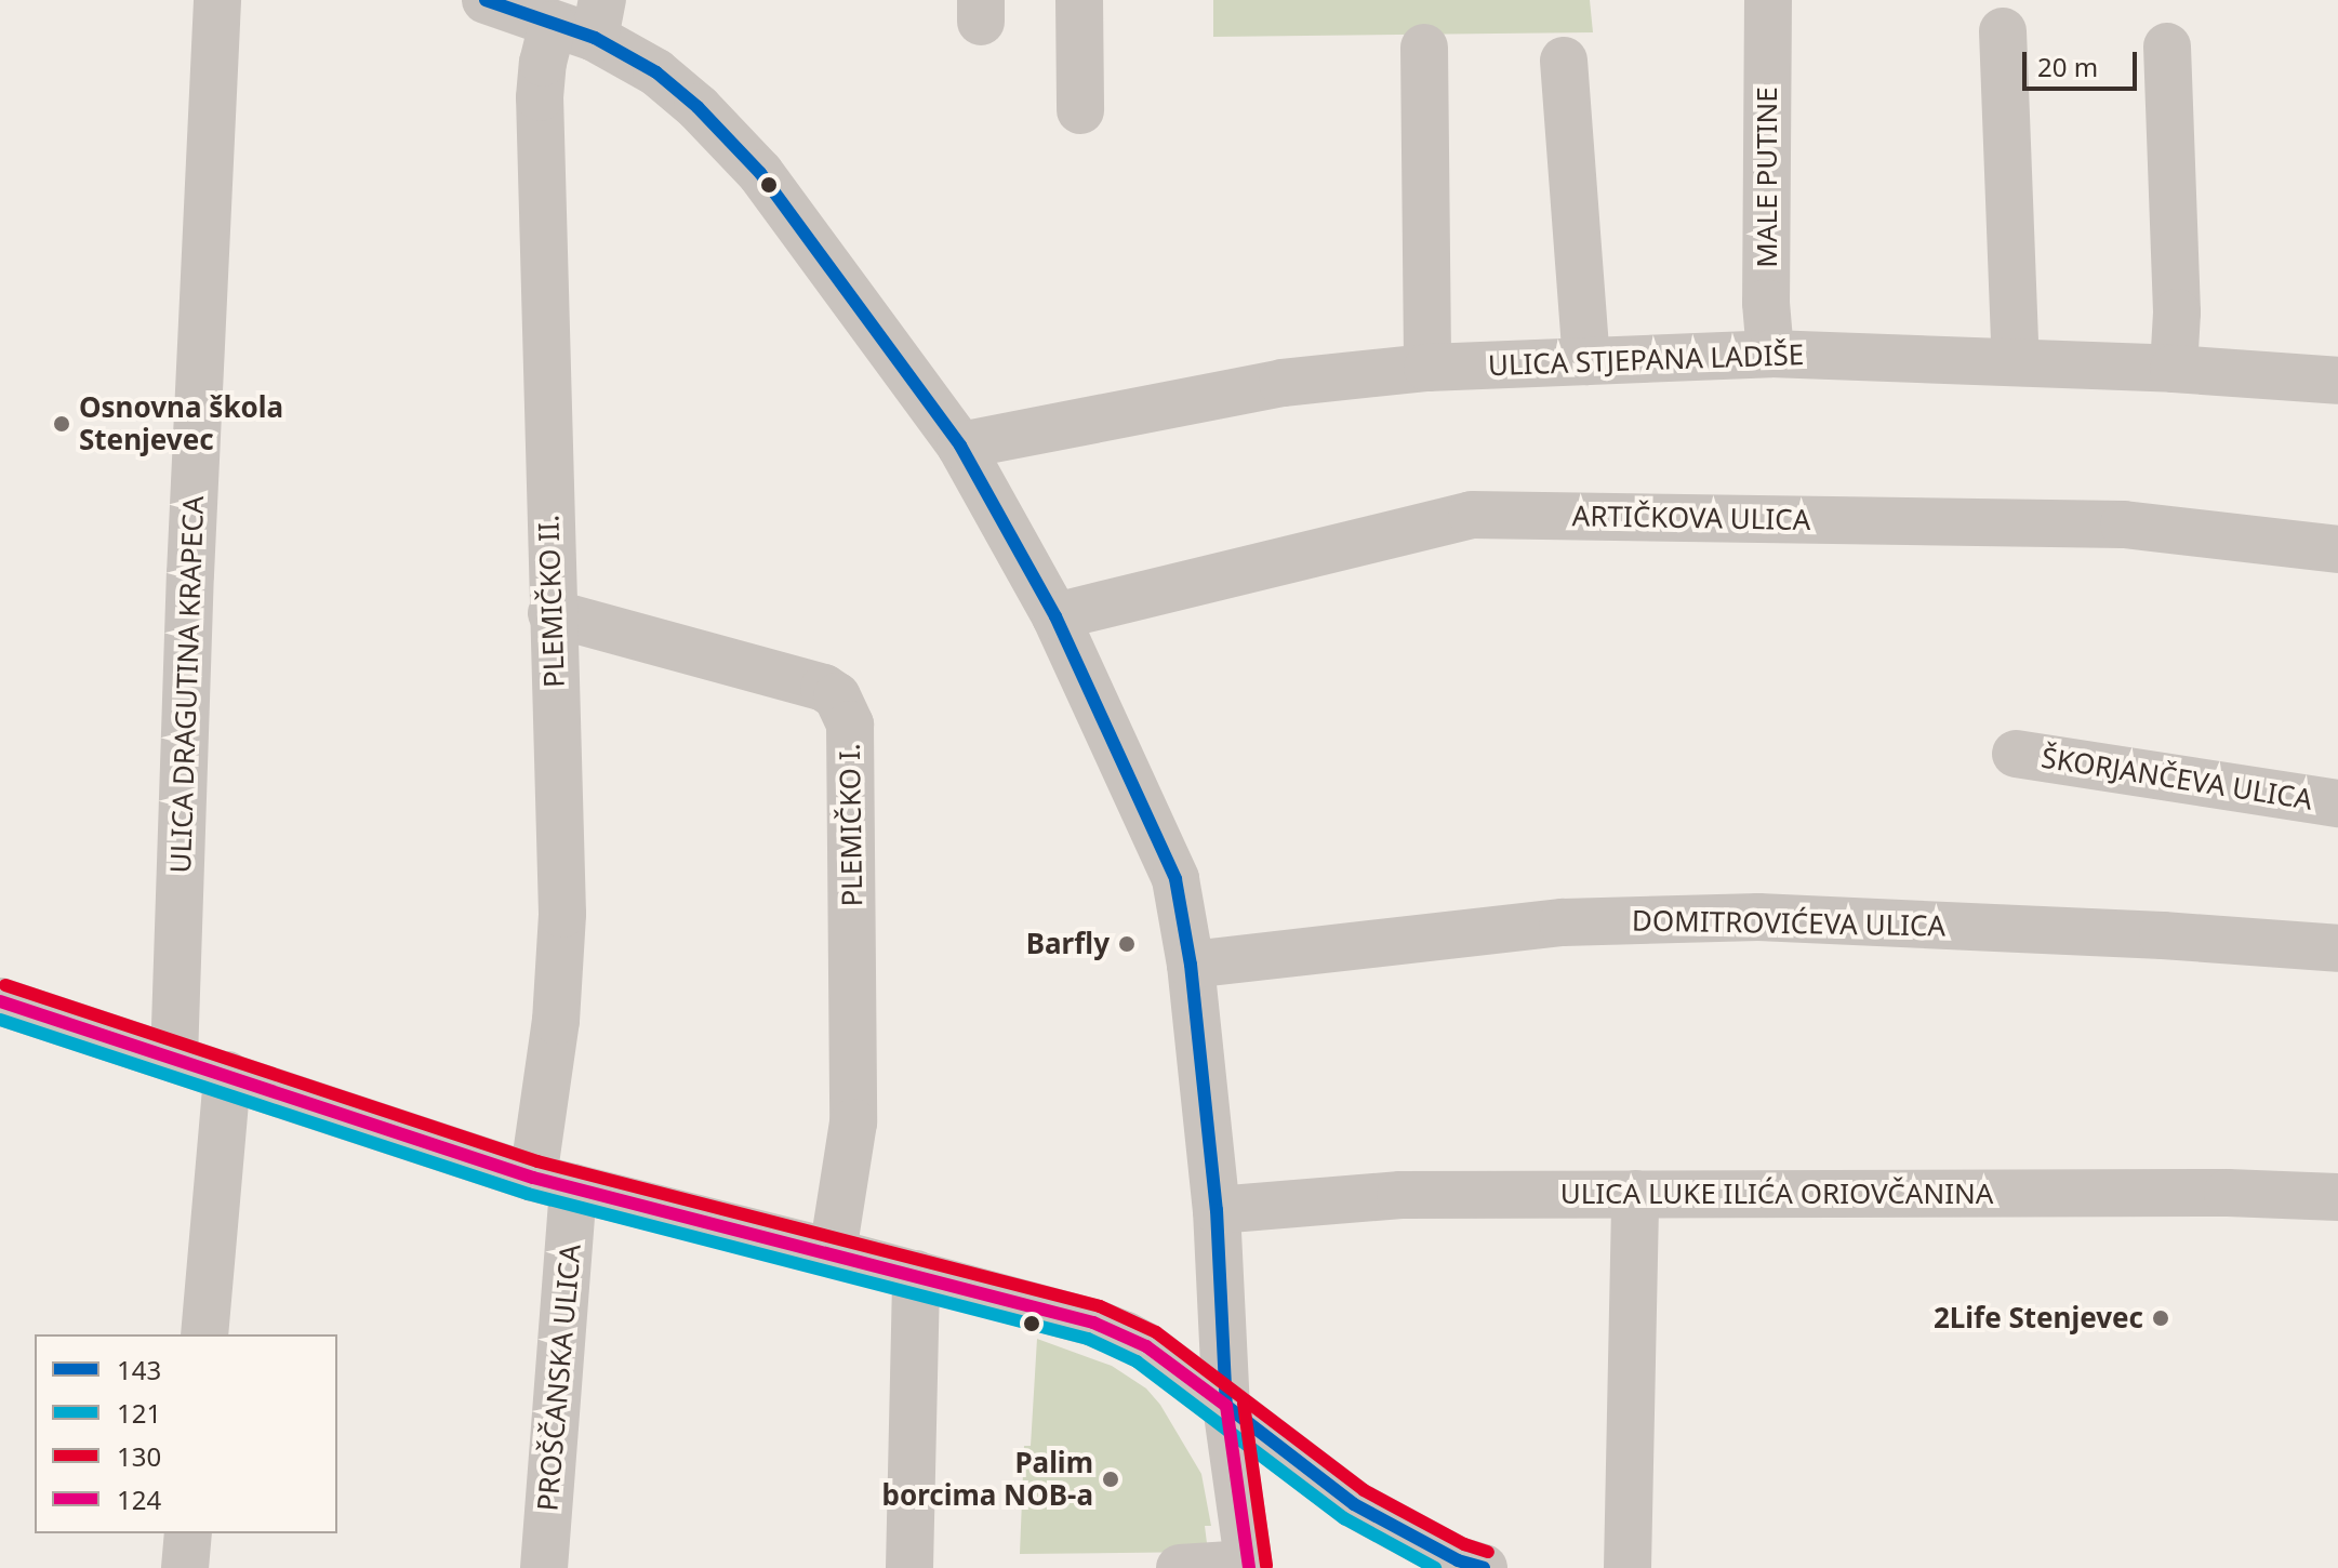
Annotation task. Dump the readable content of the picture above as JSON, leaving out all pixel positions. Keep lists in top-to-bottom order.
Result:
{
  "streets": {
    "street": [
      "MALE PUTINE",
      "ULICA STJEPANA LADIŠE",
      "ARTIČKOVA ULICA",
      "PLEMIČKO II.",
      "ULICA DRAGUTINA KRAPECA",
      "ŠKORJANČEVA ULICA",
      "PLEMIČKO I.",
      "DOMITROVIĆEVA ULICA",
      "ULICA LUKE ILIĆA ORIOVČANINA",
      "PROŠČANSKA ULICA"
    ]
  },
  "crossings": [
    ["MALE PUTINE", "ULICA STJEPANA LADIŠE"],
    ["PLEMIČKO II.", "PLEMIČKO I."],
    ["PLEMIČKO II.", "PROŠČANSKA ULICA"]
  ],
  "places": [
    "Osnovna škola Stenjevec",
    "Barfly",
    "2Life Stenjevec",
    "Palim borcima NOB-a"
  ],
  "lines": [
    "transit line 143",
    "transit line 130",
    "transit line 124",
    "transit line 121"
  ],
  "legend": [
    "143",
    "121",
    "130",
    "124"
  ],
  "scale_bar": "20 m"
}
